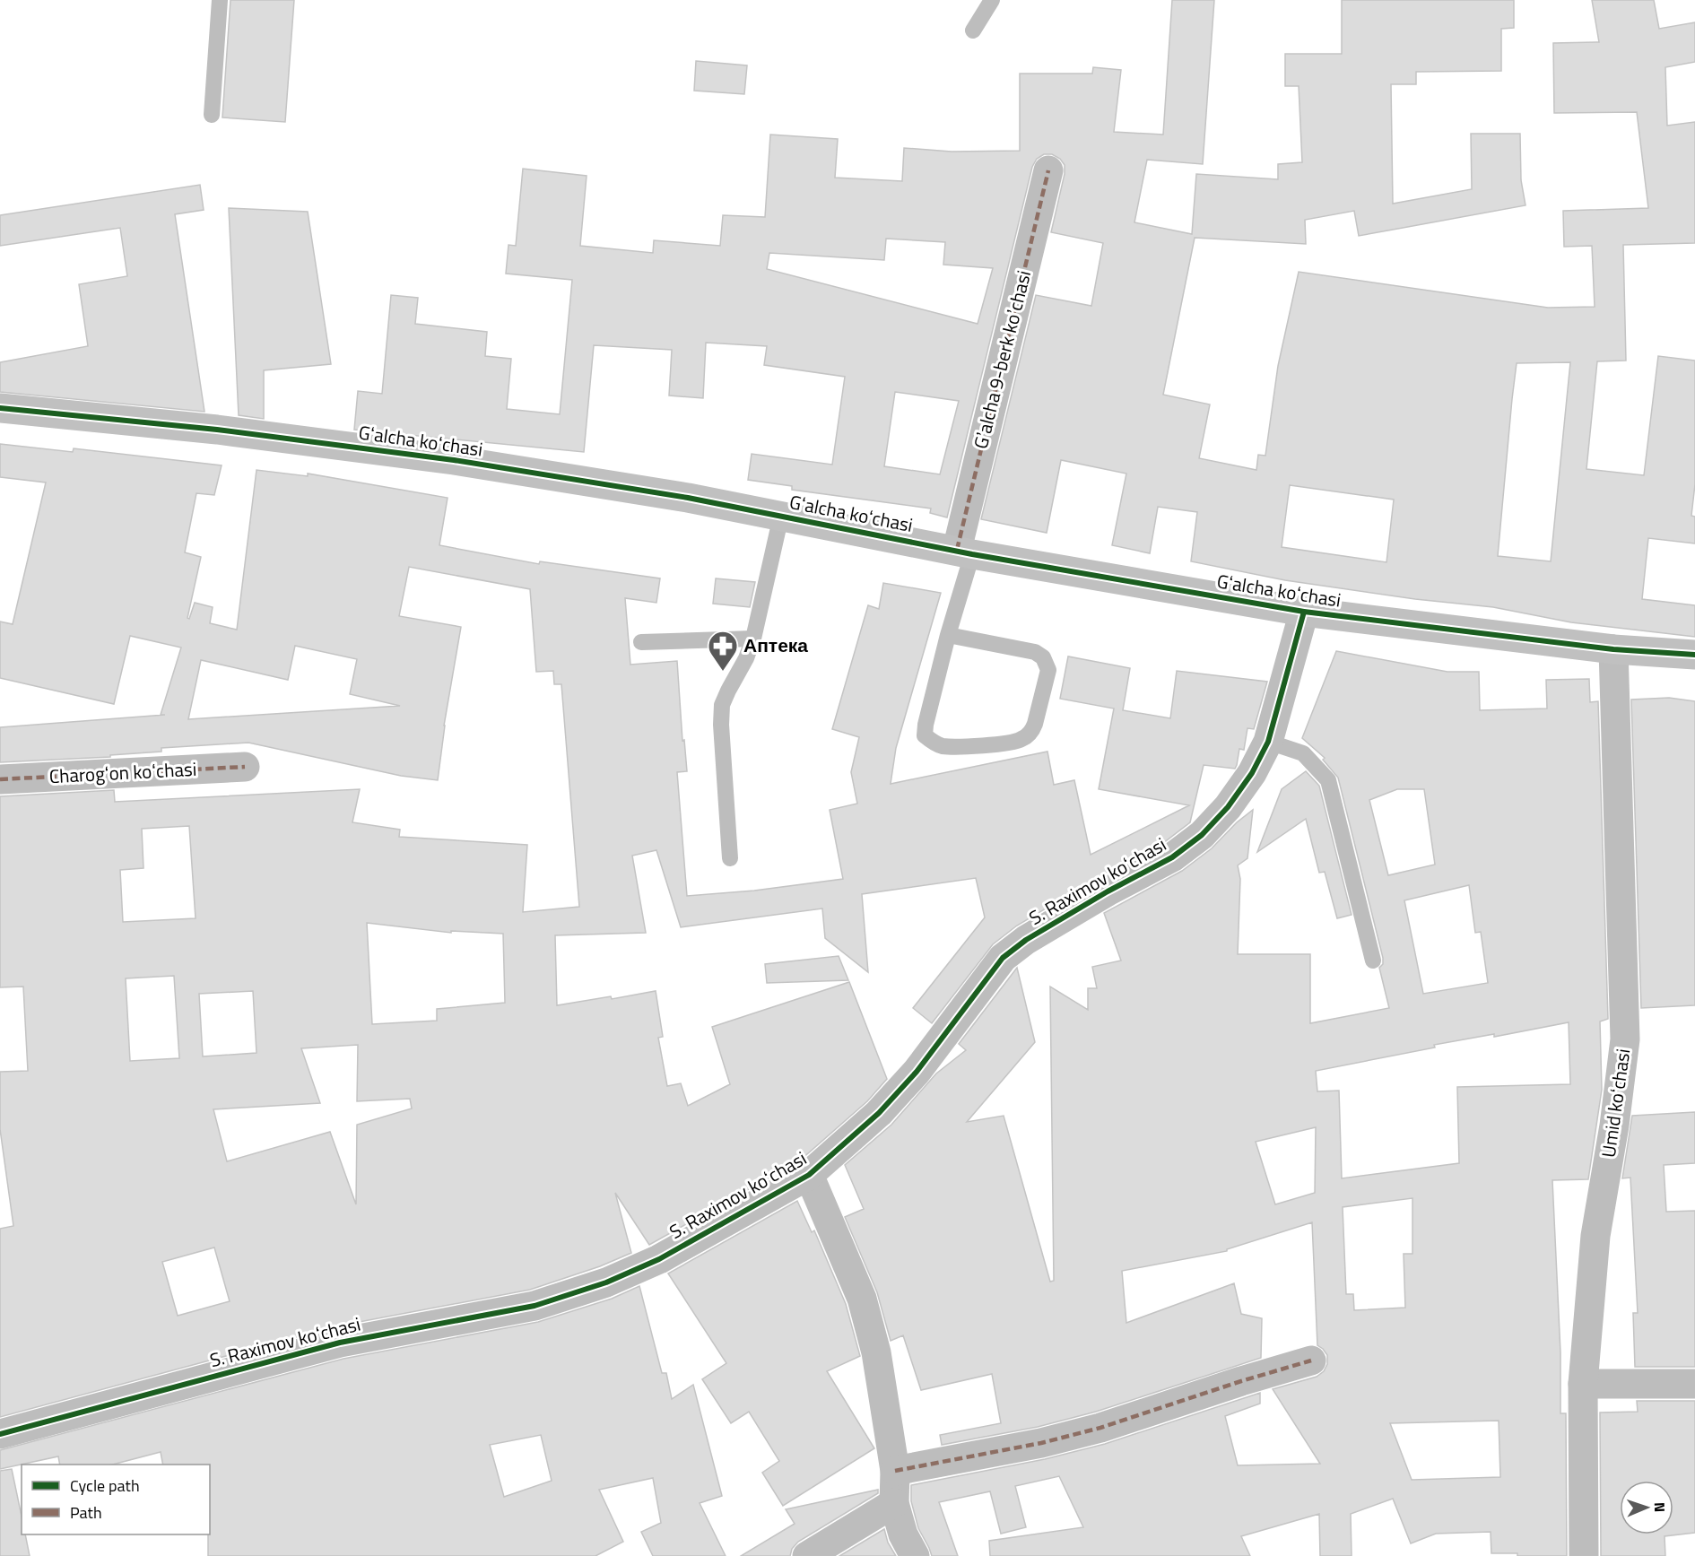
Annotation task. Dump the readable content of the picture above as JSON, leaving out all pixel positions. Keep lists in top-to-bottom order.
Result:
{
  "streets": {
    "street": [
      "Gʼalcha 9-berk koʼchasi",
      "Gʻalcha koʻchasi",
      "Charogʻon koʻchasi",
      "S. Raximov koʻchasi",
      "Umid koʻchasi"
    ]
  },
  "crossings": [
    ["Gʼalcha 9-berk koʼchasi", "Gʻalcha koʻchasi"],
    ["Gʻalcha koʻchasi", "S. Raximov koʻchasi"],
    ["Gʻalcha koʻchasi", "Umid koʻchasi"]
  ],
  "places": {
    "pharmacy": ["Аптека"]
  },
  "legend": ["Cycle path", "Path"],
  "north": "right"
}
